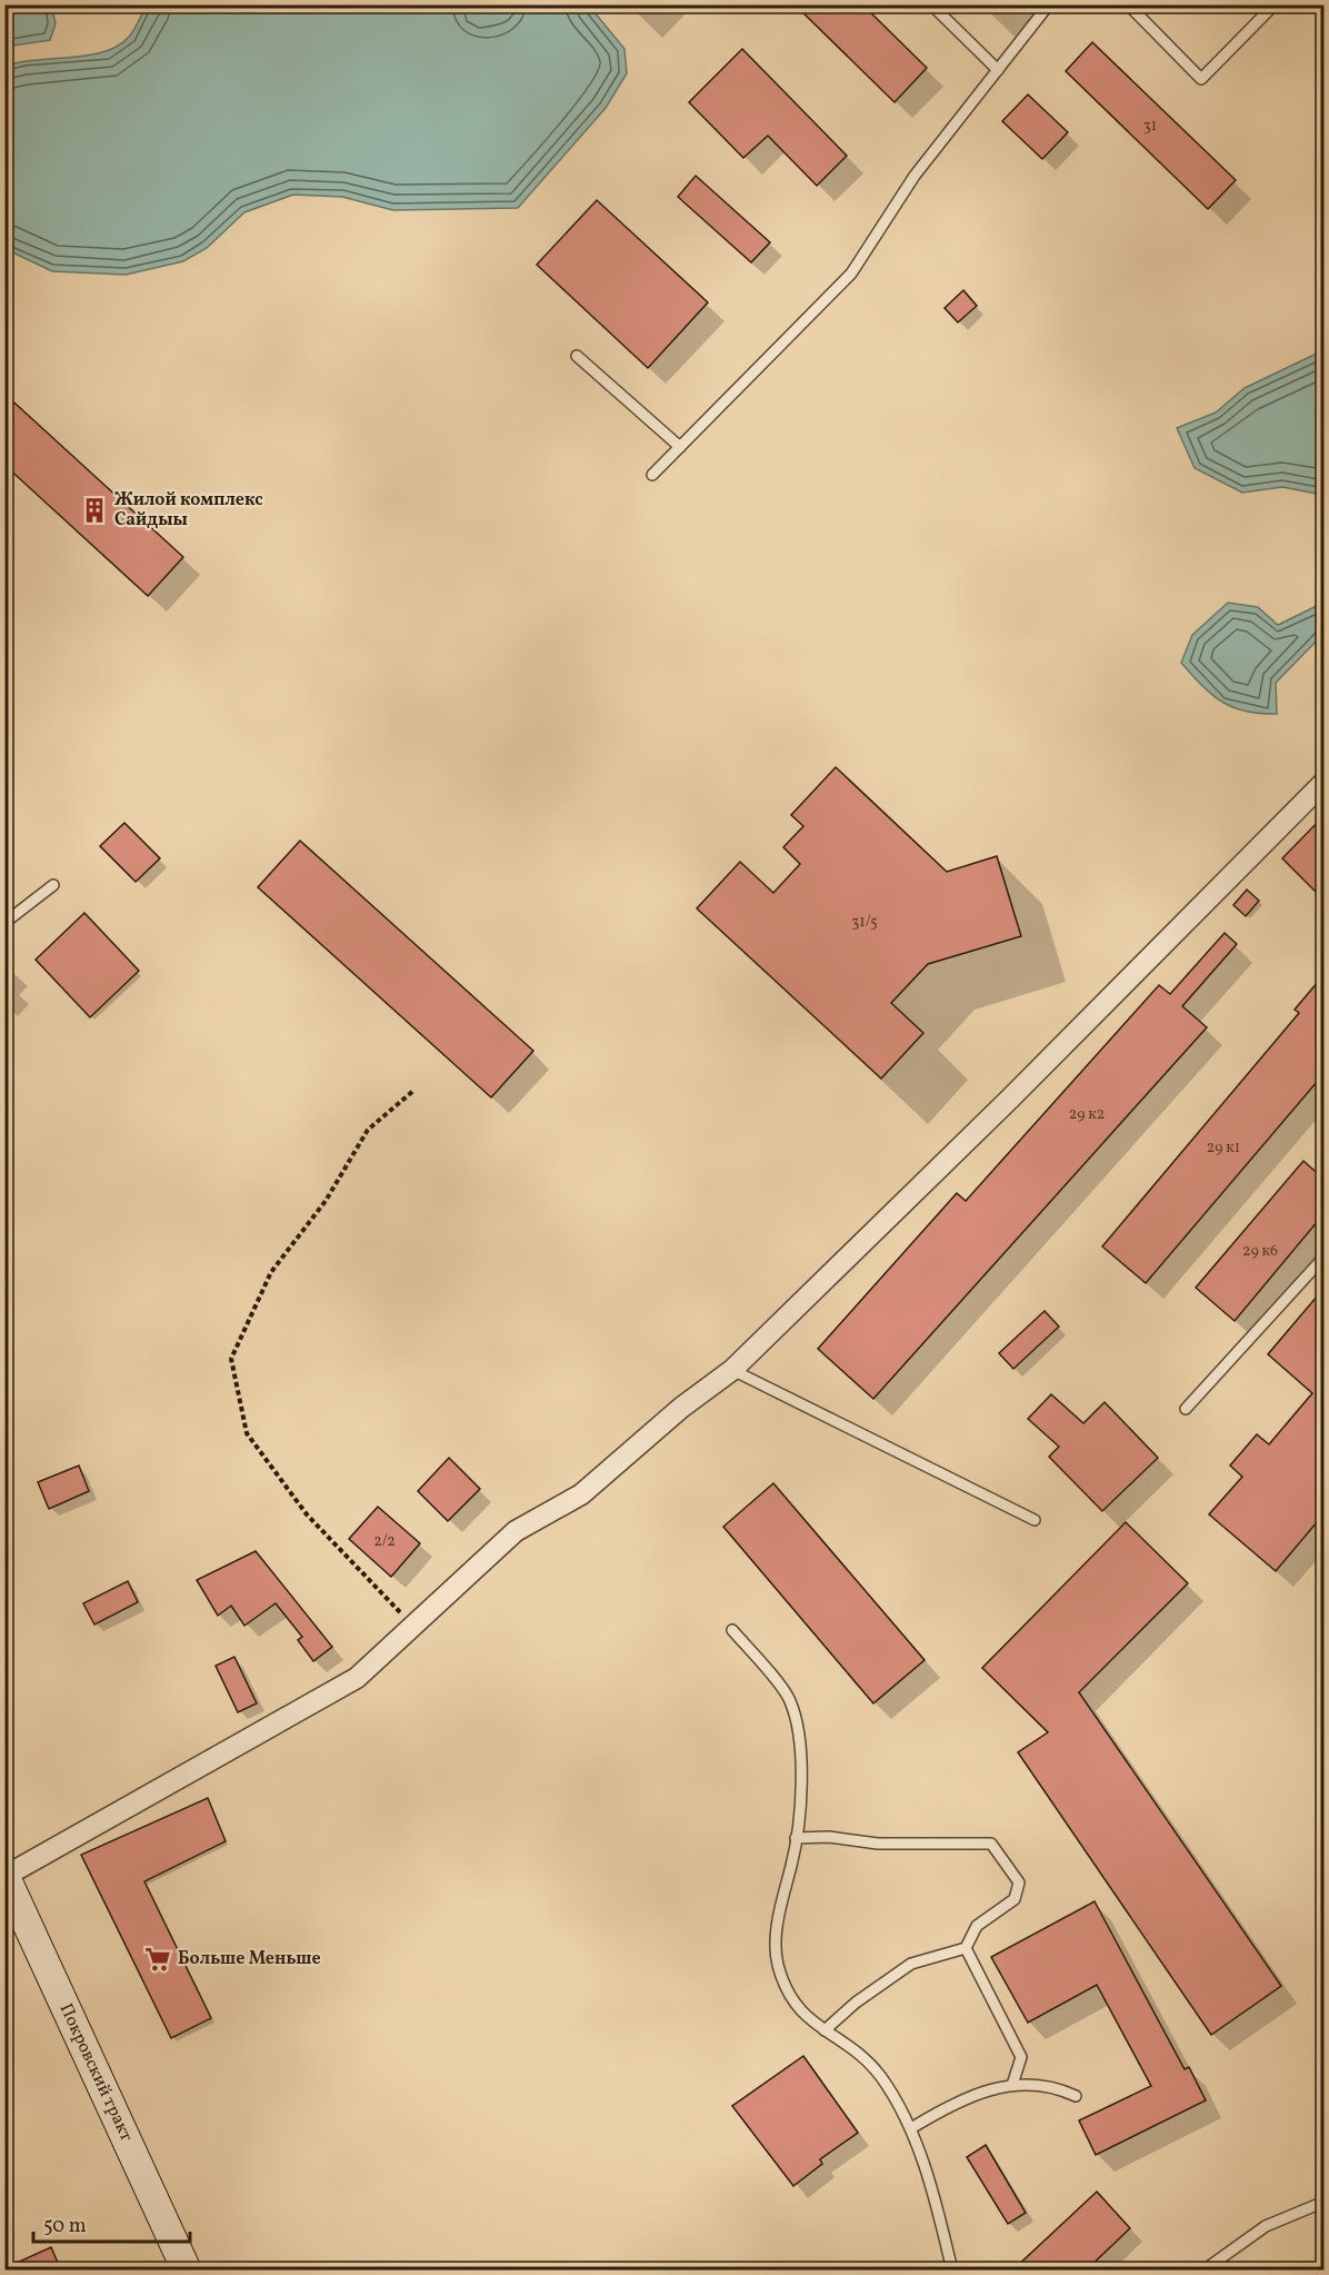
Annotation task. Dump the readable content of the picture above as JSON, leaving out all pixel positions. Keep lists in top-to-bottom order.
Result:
{
  "streets": {
    "main road": ["Покровский тракт"]
  },
  "places": {
    "building": ["Жилой комплекс Сайдыы"],
    "supermarket": ["Больше Меньше"]
  },
  "house_numbers": [
    "31",
    "31/5",
    "29 к2",
    "29 к1",
    "29 к6",
    "2/2"
  ],
  "scale_bar": "50 m"
}
